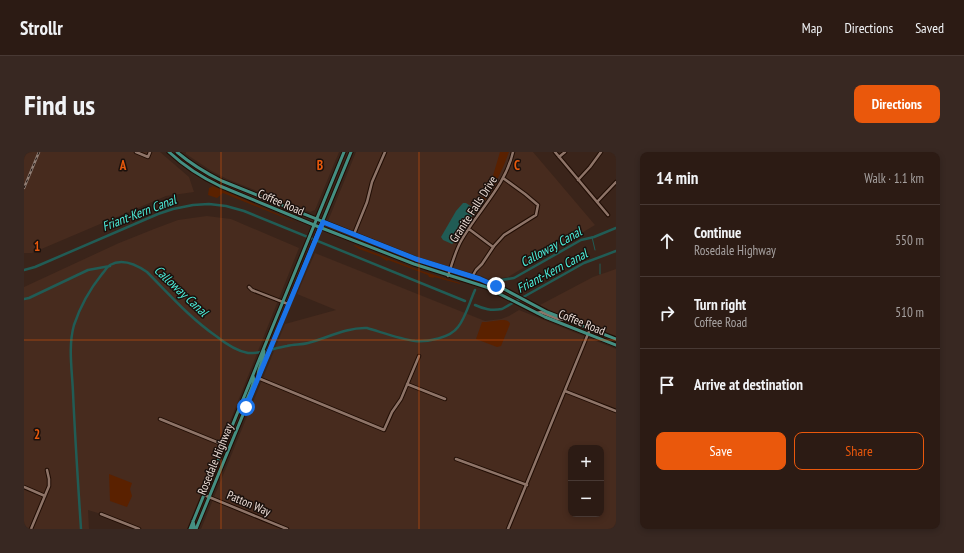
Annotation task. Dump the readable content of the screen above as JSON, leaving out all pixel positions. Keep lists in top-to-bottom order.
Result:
{
  "streets": {
    "main road": ["Coffee Road", "Rosedale Highway"],
    "street": ["Granite Falls Drive", "Patton Way"]
  },
  "crossings": [
    ["Coffee Road", "Granite Falls Drive"],
    ["Coffee Road", "Rosedale Highway"],
    ["Rosedale Highway", "Patton Way"]
  ],
  "water": ["Friant-Kern Canal", "Calloway Canal"],
  "page": {
    "header": "Strollr",
    "nav": ["Map", "Directions", "Saved"],
    "buttons": [
      "Directions",
      ["Save", "Share"]
    ],
    "title": "Find us",
    "heading": ["14 min", "Walk · 1.1 km"],
    "list": [
      ["Continue", "Rosedale Highway", "550 m"],
      ["Turn right", "Coffee Road", "510 m"],
      "Arrive at destination"
    ],
    "map_buttons": ["+", "−"]
  },
  "grid": {
    "columns": ["A", "B", "C"],
    "rows": ["1", "2"]
  }
}
